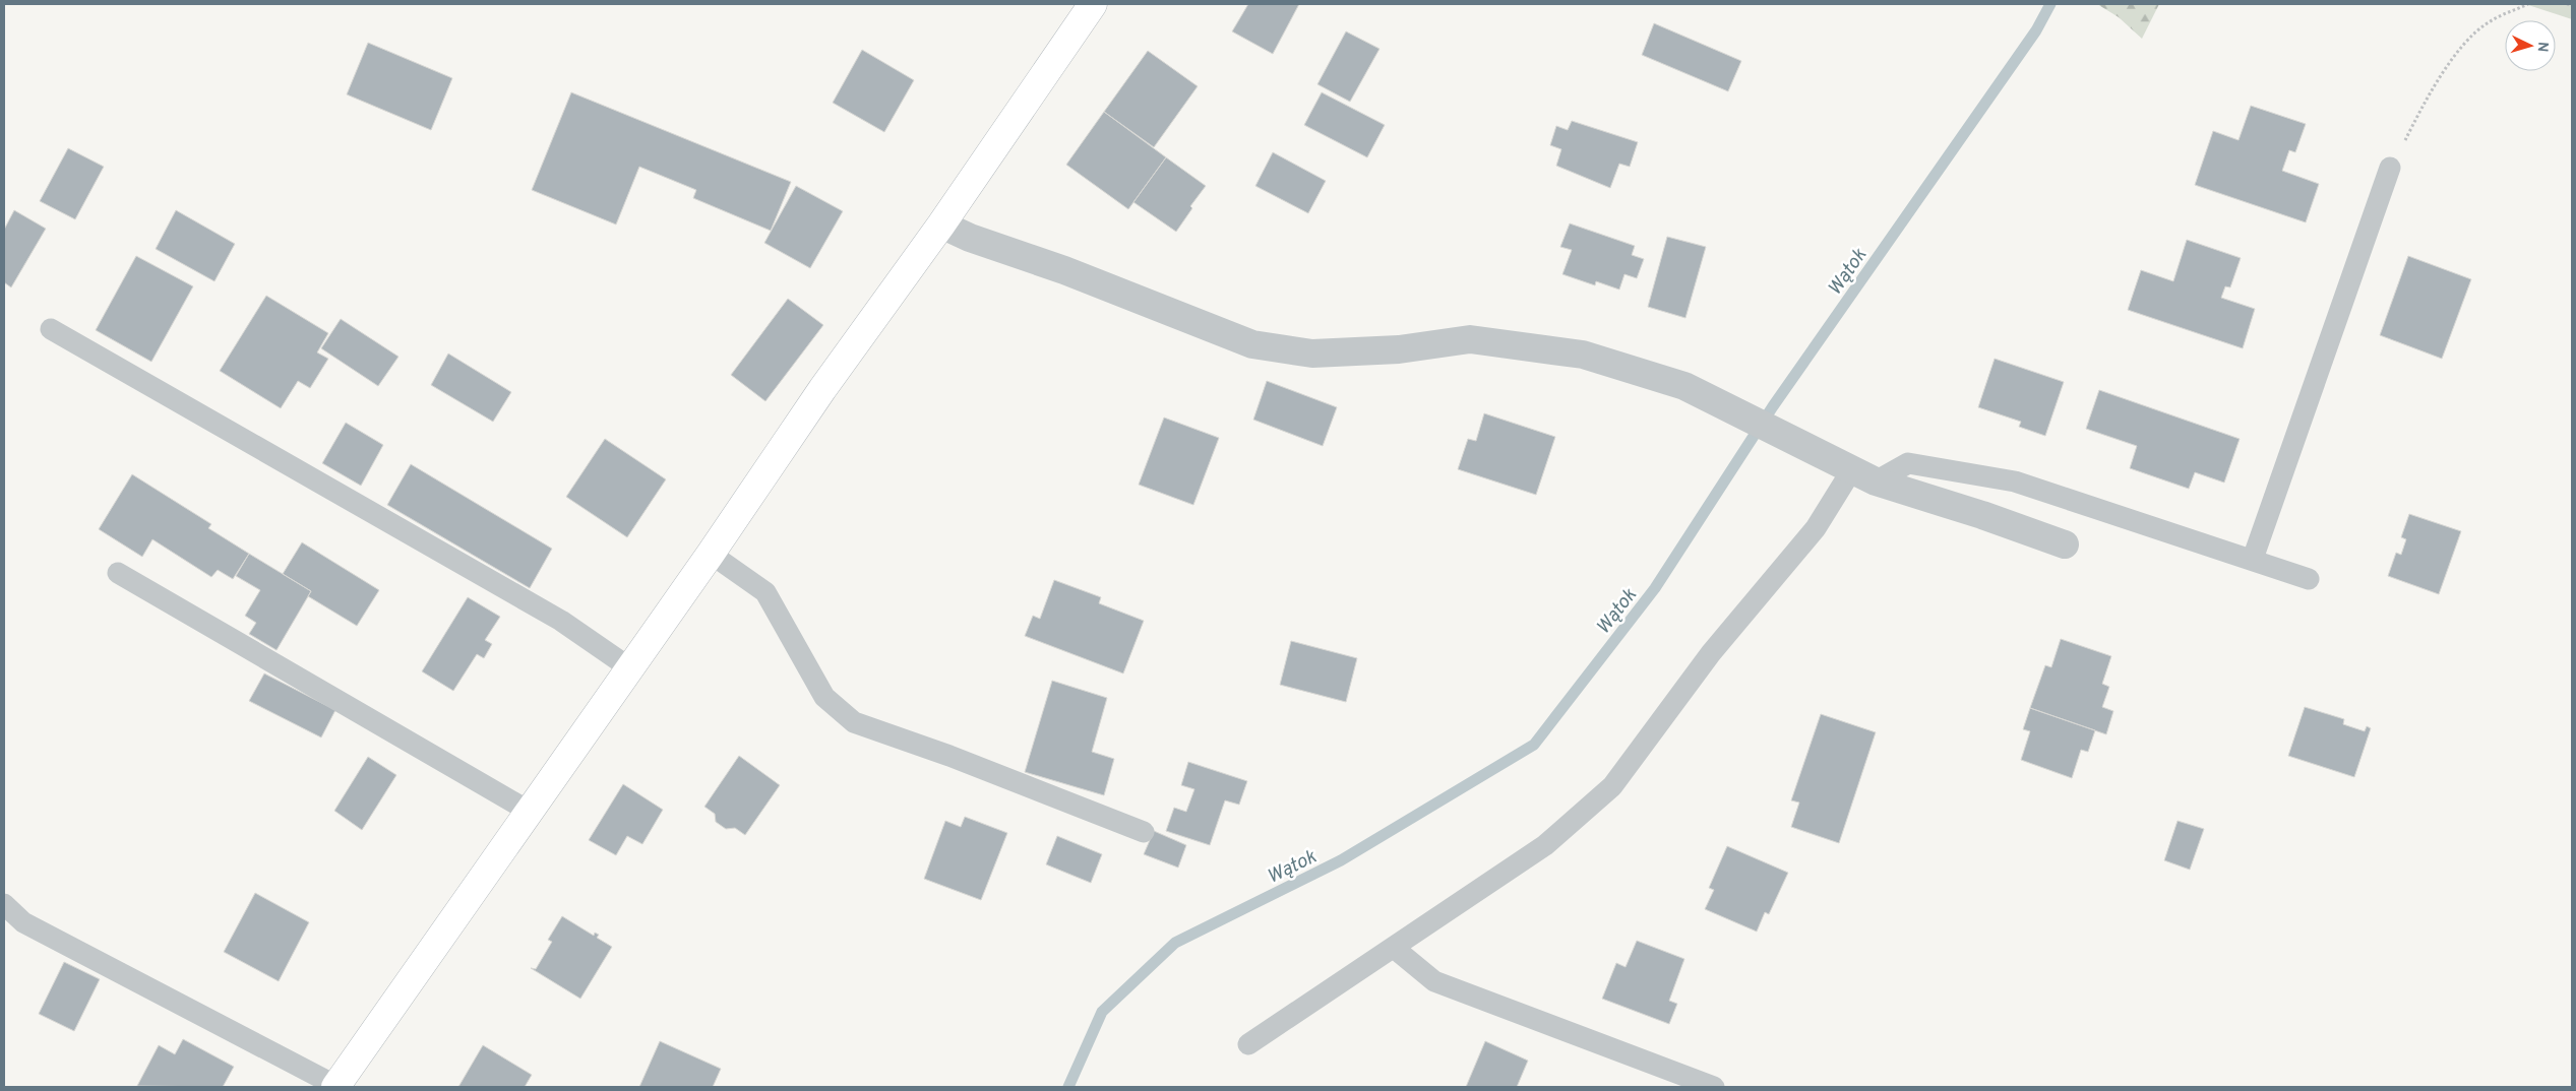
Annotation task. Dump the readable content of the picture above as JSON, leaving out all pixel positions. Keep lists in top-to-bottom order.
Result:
{
  "water": ["Wątok"],
  "north": "right"
}
